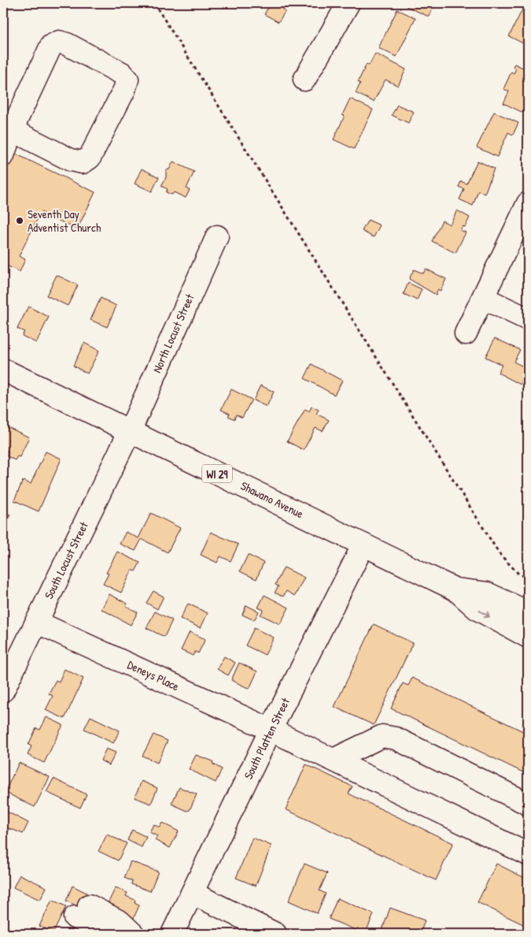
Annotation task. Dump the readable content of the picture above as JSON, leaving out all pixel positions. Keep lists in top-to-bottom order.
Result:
{
  "streets": {
    "street": [
      "North Locust Street",
      "WI 29",
      "Shawano Avenue",
      "South Locust Street",
      "Deneys Place",
      "South Platten Street"
    ]
  },
  "crossings": [
    ["North Locust Street", "Shawano Avenue"],
    ["North Locust Street", "South Locust Street"],
    ["Shawano Avenue", "South Locust Street"],
    ["Shawano Avenue", "South Platten Street"],
    ["South Locust Street", "Deneys Place"],
    ["Deneys Place", "South Platten Street"]
  ],
  "places": ["Seventh Day Adventist Church"]
}
